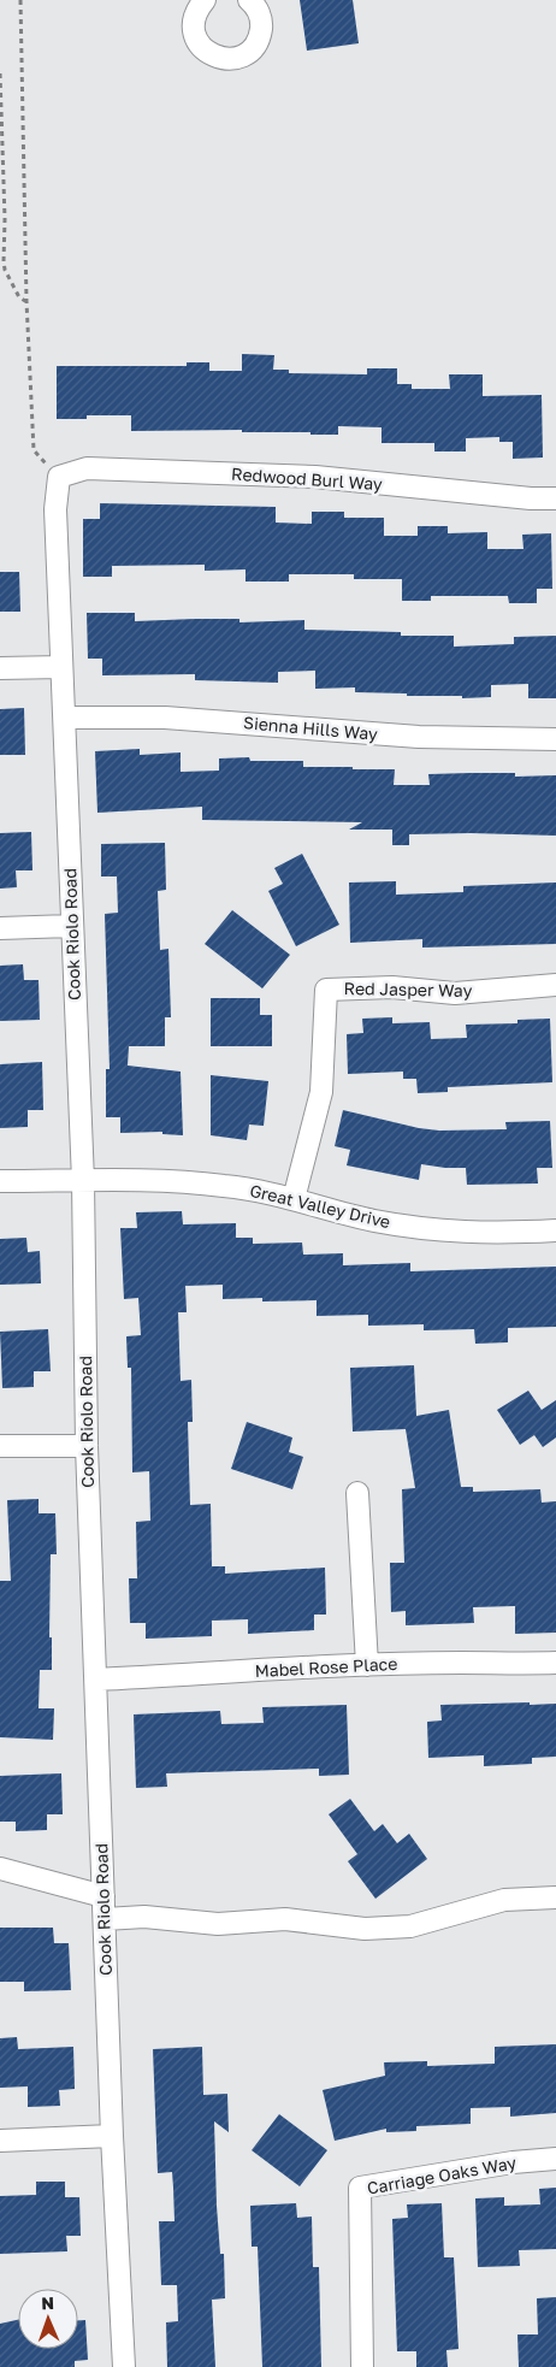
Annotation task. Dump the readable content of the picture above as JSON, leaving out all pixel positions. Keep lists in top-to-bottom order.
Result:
{
  "streets": {
    "street": [
      "Redwood Burl Way",
      "Sienna Hills Way",
      "Cook Riolo Road",
      "Red Jasper Way",
      "Great Valley Drive",
      "Mabel Rose Place",
      "Carriage Oaks Way"
    ]
  },
  "crossings": [
    ["Redwood Burl Way", "Cook Riolo Road"],
    ["Sienna Hills Way", "Cook Riolo Road"],
    ["Cook Riolo Road", "Great Valley Drive"],
    ["Cook Riolo Road", "Mabel Rose Place"],
    ["Red Jasper Way", "Great Valley Drive"]
  ],
  "north": "top"
}
